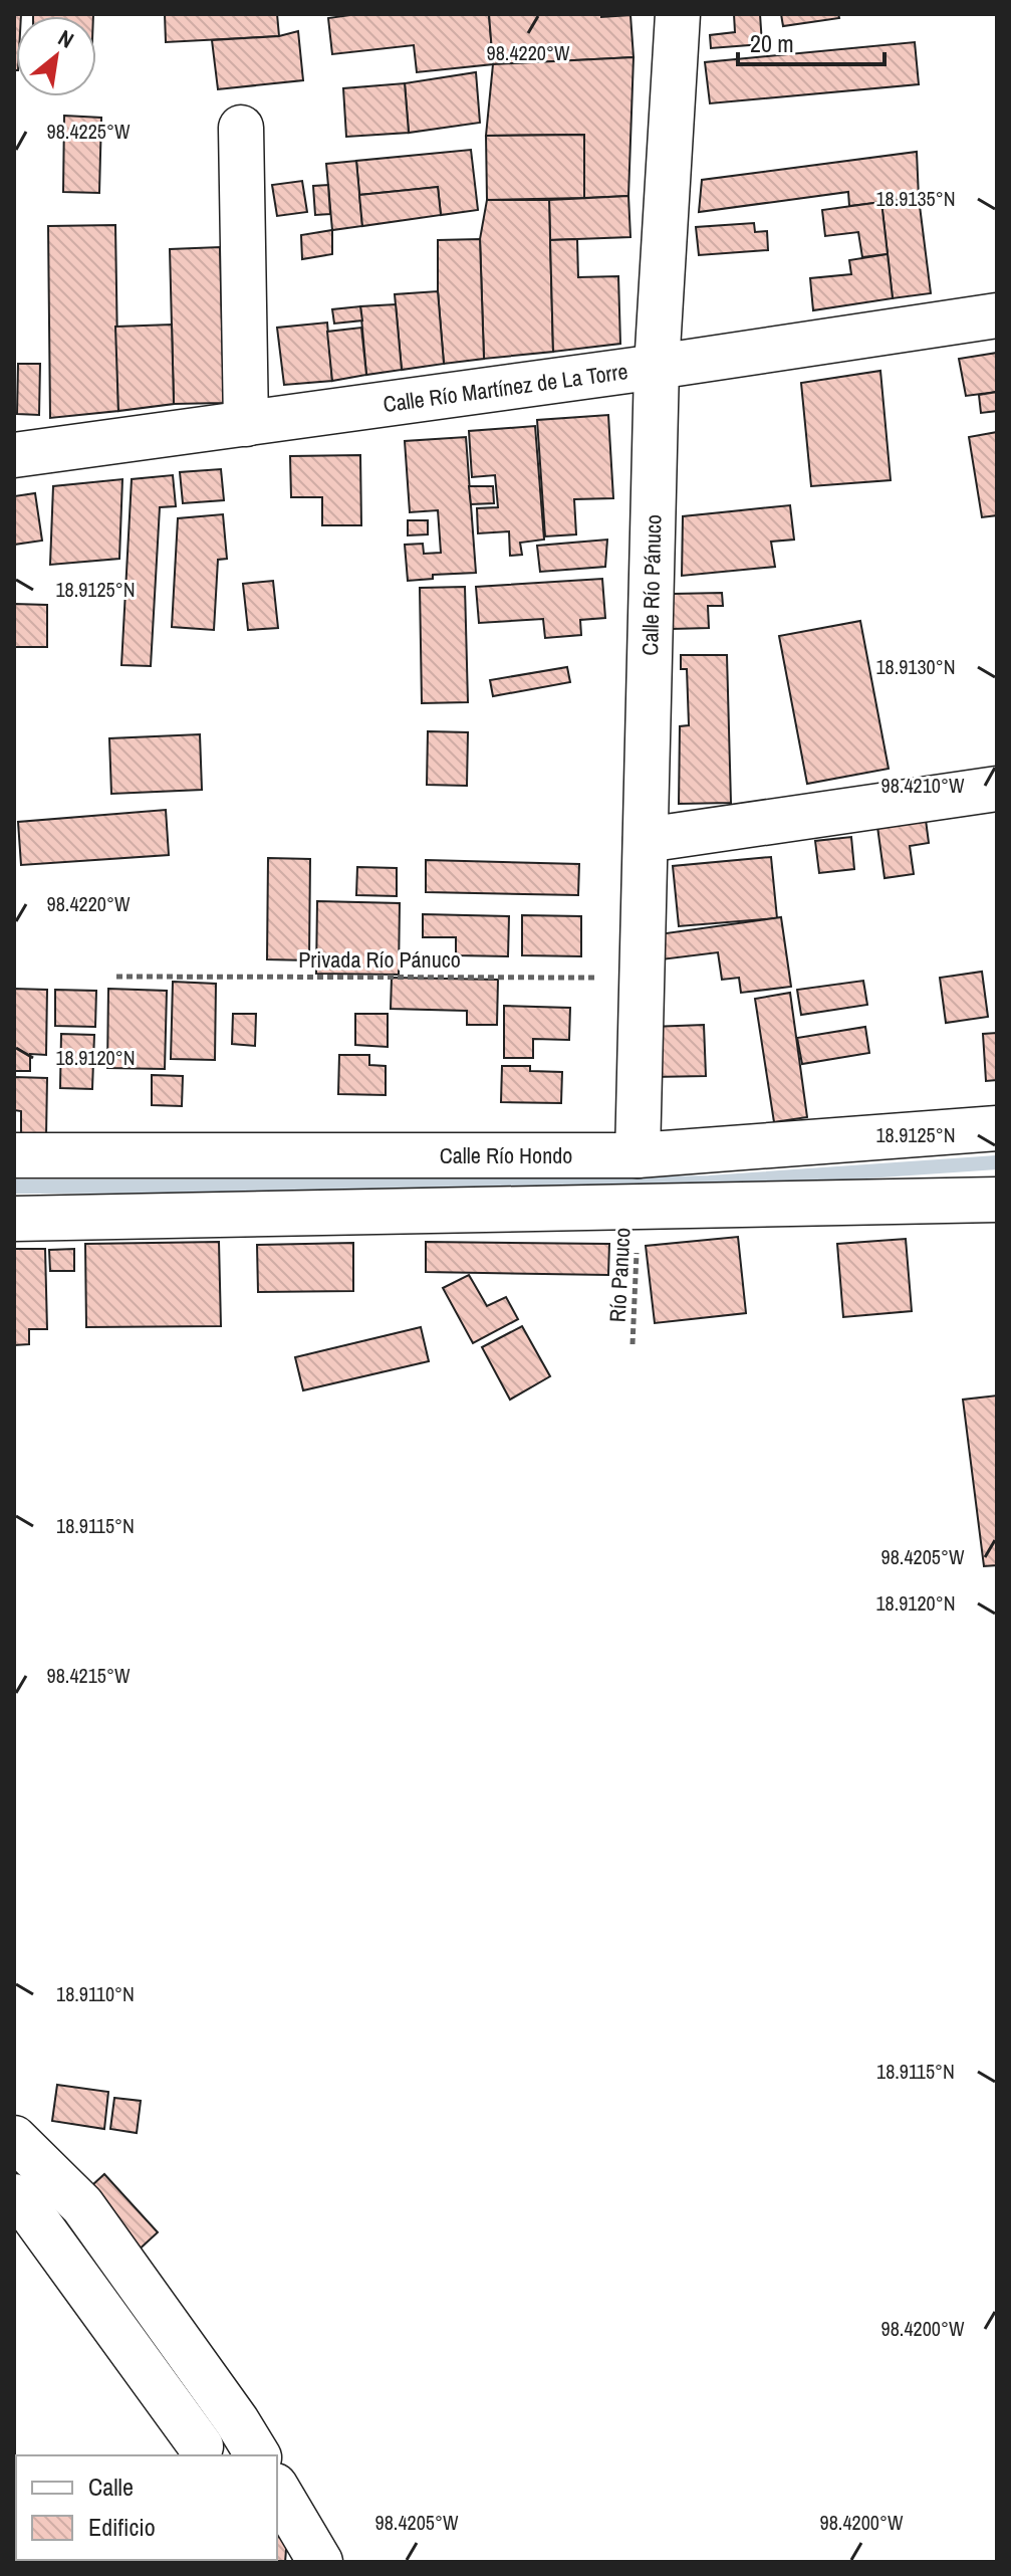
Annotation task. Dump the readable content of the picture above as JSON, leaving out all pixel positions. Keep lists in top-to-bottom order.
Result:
{
  "streets": {
    "street": ["Calle Río Martínez de La Torre", "Calle Río Pánuco", "Calle Río Hondo"],
    "path": ["Privada Río Pánuco", "Río Panuco"]
  },
  "crossings": [
    ["Calle Río Martínez de La Torre", "Calle Río Pánuco"],
    ["Calle Río Pánuco", "Privada Río Pánuco"],
    ["Calle Río Pánuco", "Calle Río Hondo"]
  ],
  "legend": ["Calle", "Edificio"],
  "scale_bar": "20 m",
  "north": "top right",
  "coordinates": [
    "98.4220°W",
    "98.4225°W",
    "18.9135°N",
    "18.9125°N",
    "18.9130°N",
    "98.4210°W",
    "18.9120°N",
    "18.9115°N",
    "98.4205°W",
    "98.4215°W",
    "18.9110°N",
    "98.4200°W"
  ]
}
